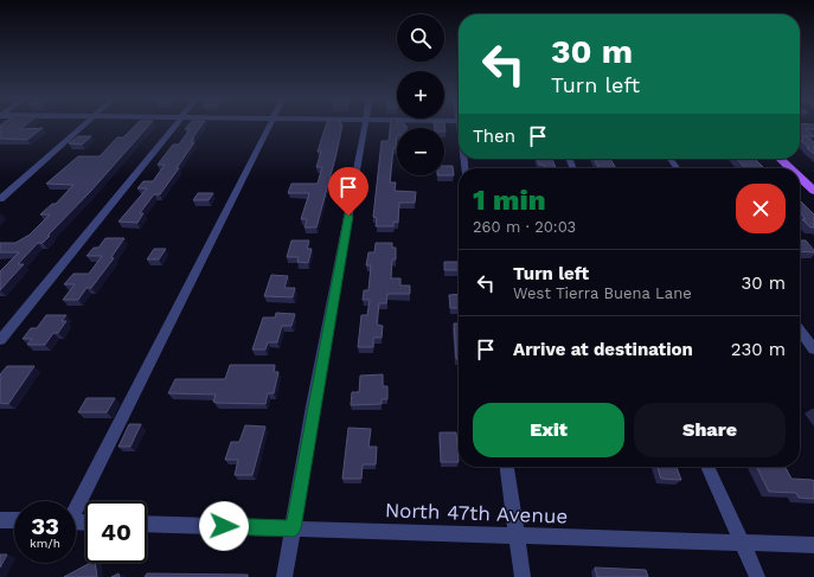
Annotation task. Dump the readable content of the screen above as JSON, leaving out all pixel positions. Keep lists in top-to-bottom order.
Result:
{
  "streets": {
    "street": ["North 47th Avenue"]
  },
  "page": {
    "map_buttons": ["+", "−"],
    "turn": ["30 m", "Turn left"],
    "then": "Then",
    "heading": ["1 min", "260 m · 20:03"],
    "list": [
      {
        "name": "Turn left",
        "note": "West Tierra Buena Lane",
        "value": "30 m"
      },
      {
        "name": "Arrive at destination",
        "value": "230 m"
      }
    ],
    "buttons": ["Exit", "Share"],
    "speed": "33 km/h",
    "limit": "40"
  }
}
